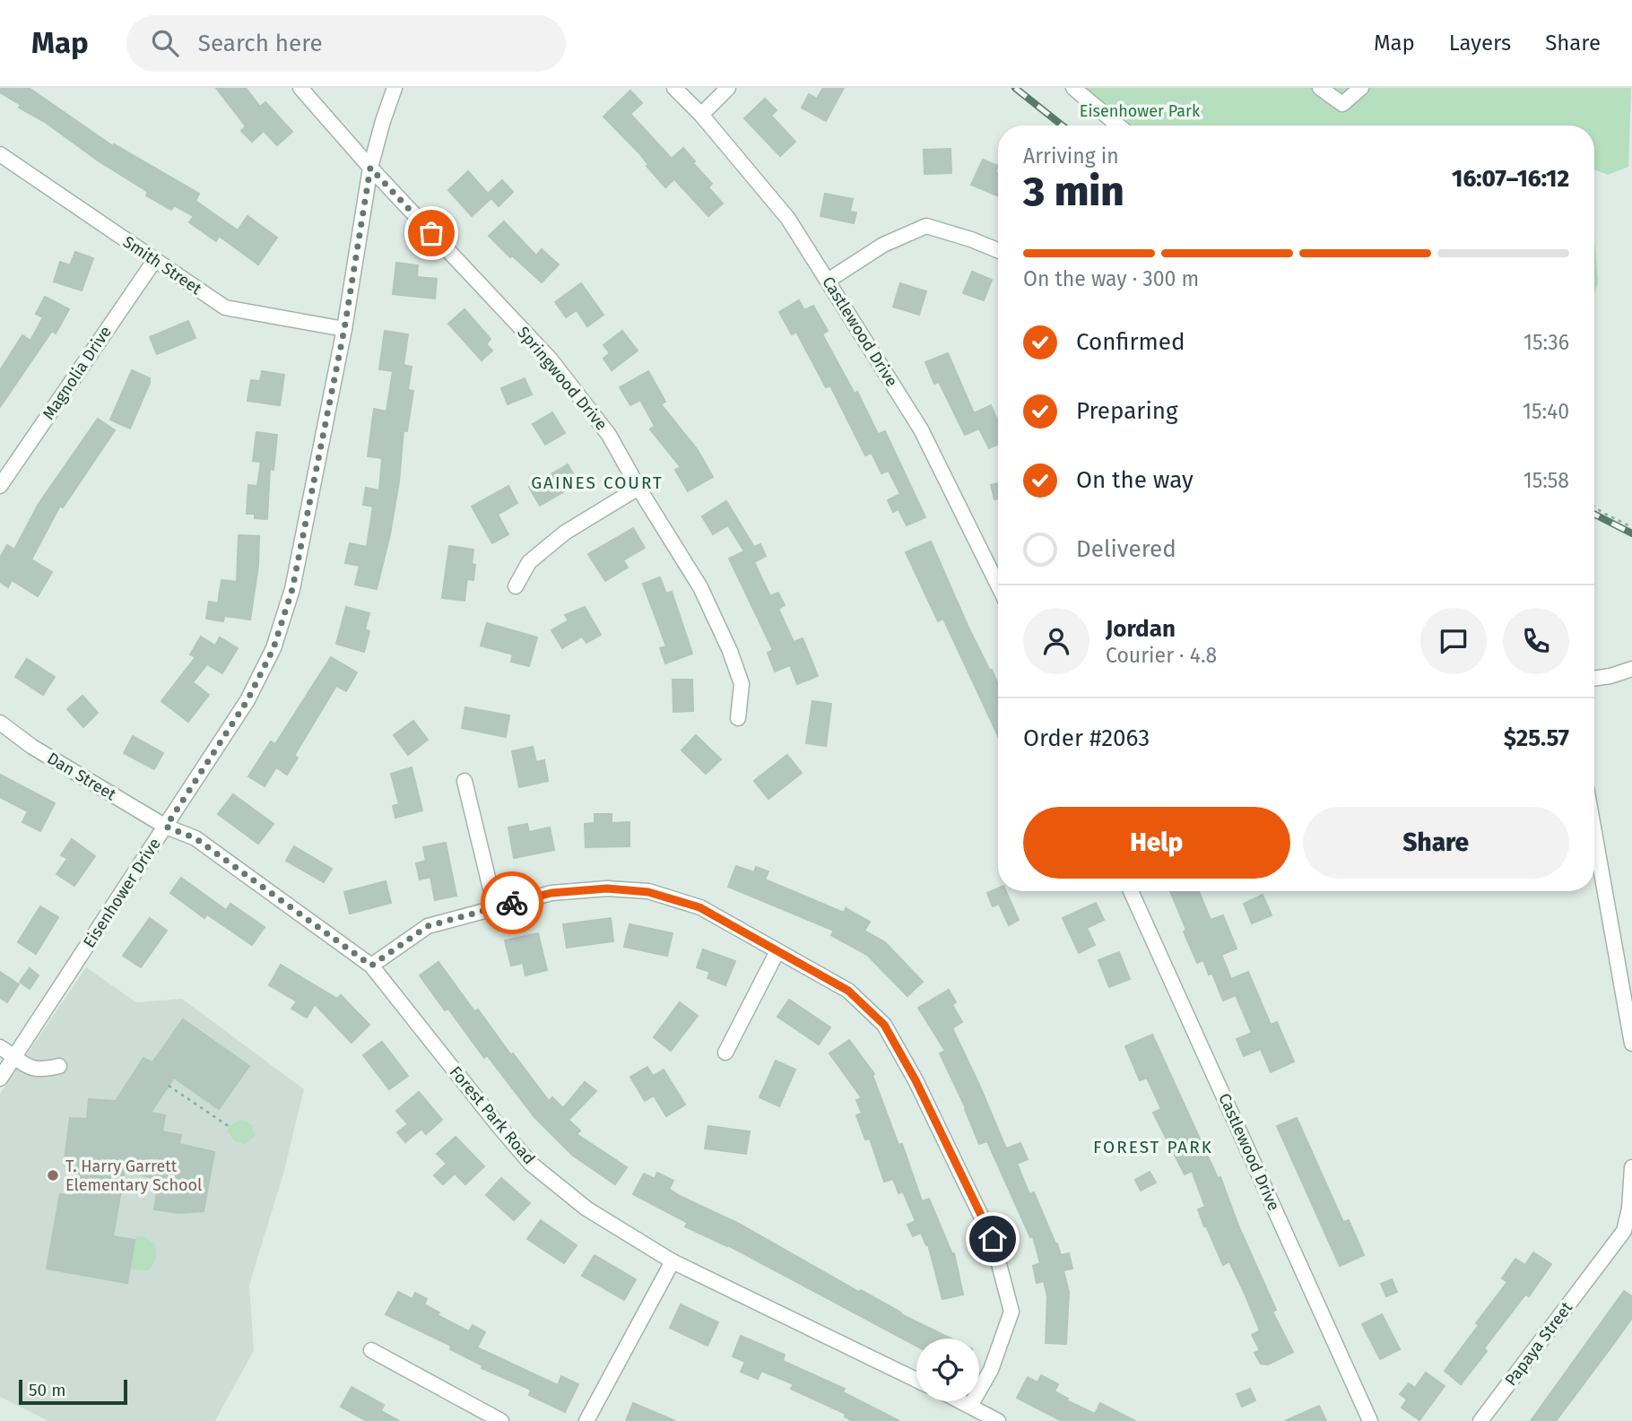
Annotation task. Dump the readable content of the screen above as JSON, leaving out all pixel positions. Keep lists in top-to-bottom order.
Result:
{
  "streets": {
    "street": [
      "Smith Street",
      "Castlewood Drive",
      "Magnolia Drive",
      "Springwood Drive",
      "Dan Street",
      "Eisenhower Drive",
      "Forest Park Road",
      "Papaya Street"
    ]
  },
  "crossings": [
    ["Smith Street", "Magnolia Drive"],
    ["Smith Street", "Eisenhower Drive"],
    ["Springwood Drive", "Eisenhower Drive"],
    ["Dan Street", "Eisenhower Drive"],
    ["Dan Street", "Forest Park Road"],
    ["Eisenhower Drive", "Forest Park Road"]
  ],
  "districts": ["GAINES COURT", "FOREST PARK"],
  "parks": ["Eisenhower Park"],
  "places": ["T. Harry Garrett Elementary School"],
  "scale_bar": "50 m",
  "page": {
    "header": "Map",
    "search": "Search here",
    "nav": ["Map", "Layers", "Share"],
    "heading": ["3 min", "Arriving in", "16:07–16:12"],
    "panel": [
      "Jordan",
      "Courier · 4.8",
      "Order #2063",
      "$25.57"
    ],
    "bar": "On the way · 300 m",
    "list": [
      ["Confirmed", "15:36"],
      ["Preparing", "15:40"],
      ["On the way", "15:58"],
      "Delivered"
    ],
    "buttons": ["Help", "Share"],
    "scale": "50 m"
  }
}
